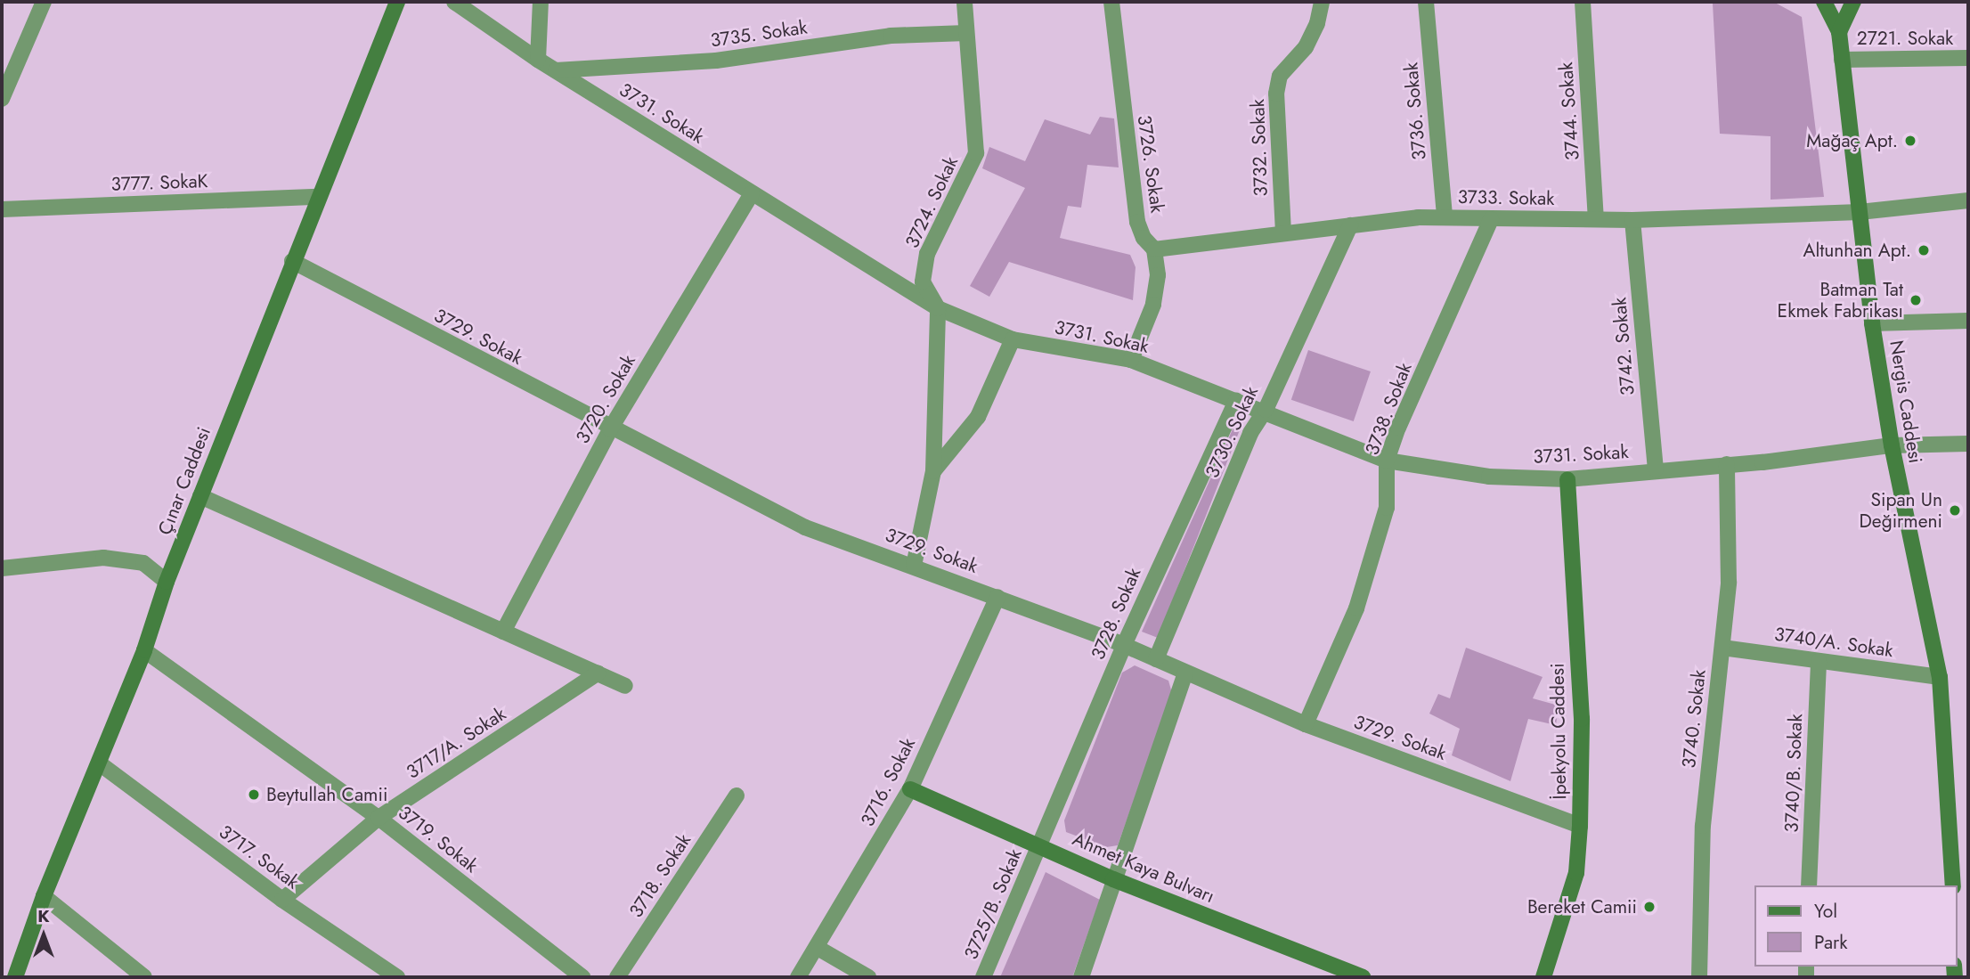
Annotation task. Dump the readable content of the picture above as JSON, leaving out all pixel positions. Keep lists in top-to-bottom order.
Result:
{
  "streets": {
    "street": [
      "3735. Sokak",
      "2721. Sokak",
      "3736. Sokak",
      "3744. Sokak",
      "3731. Sokak",
      "3732. Sokak",
      "3726. Sokak",
      "3777. SokaK",
      "3733. Sokak",
      "3724. Sokak",
      "3729. Sokak",
      "3742. Sokak",
      "3720. Sokak",
      "Nergis Caddesi",
      "3738. Sokak",
      "3730. Sokak",
      "Çınar Caddesi",
      "3728. Sokak",
      "3740/A. Sokak",
      "3740. Sokak",
      "İpekyolu Caddesi",
      "3717/A. Sokak",
      "3740/B. Sokak",
      "3716. Sokak",
      "3719. Sokak",
      "3717. Sokak",
      "Ahmet Kaya Bulvarı",
      "3718. Sokak",
      "3725/B. Sokak"
    ]
  },
  "crossings": [
    ["3735. Sokak", "3731. Sokak"],
    ["3735. Sokak", "3724. Sokak"],
    ["2721. Sokak", "Nergis Caddesi"],
    ["3736. Sokak", "3733. Sokak"],
    ["3744. Sokak", "3733. Sokak"],
    ["3731. Sokak", "3726. Sokak"],
    ["3731. Sokak", "3724. Sokak"],
    ["3731. Sokak", "3742. Sokak"],
    ["3731. Sokak", "3720. Sokak"],
    ["3731. Sokak", "Nergis Caddesi"],
    ["3731. Sokak", "3738. Sokak"],
    ["3731. Sokak", "3730. Sokak"],
    ["3731. Sokak", "3728. Sokak"],
    ["3731. Sokak", "3740. Sokak"],
    ["3731. Sokak", "İpekyolu Caddesi"],
    ["3732. Sokak", "3733. Sokak"],
    ["3726. Sokak", "3733. Sokak"],
    ["3777. SokaK", "Çınar Caddesi"],
    ["3733. Sokak", "3742. Sokak"],
    ["3733. Sokak", "Nergis Caddesi"],
    ["3733. Sokak", "3738. Sokak"],
    ["3733. Sokak", "3730. Sokak"],
    ["3729. Sokak", "3720. Sokak"],
    ["3729. Sokak", "3738. Sokak"],
    ["3729. Sokak", "3730. Sokak"],
    ["3729. Sokak", "Çınar Caddesi"],
    ["3729. Sokak", "3728. Sokak"],
    ["3729. Sokak", "İpekyolu Caddesi"],
    ["3729. Sokak", "3716. Sokak"],
    ["Nergis Caddesi", "3740/A. Sokak"],
    ["Çınar Caddesi", "3719. Sokak"],
    ["Çınar Caddesi", "3717. Sokak"],
    ["3728. Sokak", "Ahmet Kaya Bulvarı"],
    ["3728. Sokak", "3725/B. Sokak"],
    ["3740/A. Sokak", "3740. Sokak"],
    ["3740/A. Sokak", "3740/B. Sokak"],
    ["3717/A. Sokak", "3719. Sokak"],
    ["3717/A. Sokak", "3717. Sokak"],
    ["3716. Sokak", "Ahmet Kaya Bulvarı"],
    ["Ahmet Kaya Bulvarı", "3725/B. Sokak"]
  ],
  "places": [
    "Mağaç Apt.",
    "Altunhan Apt.",
    "Batman Tat Ekmek Fabrikası",
    "Sipan Un Değirmeni",
    "Beytullah Camii",
    "Bereket Camii"
  ],
  "legend": ["Yol", "Park"],
  "north": "top"
}
